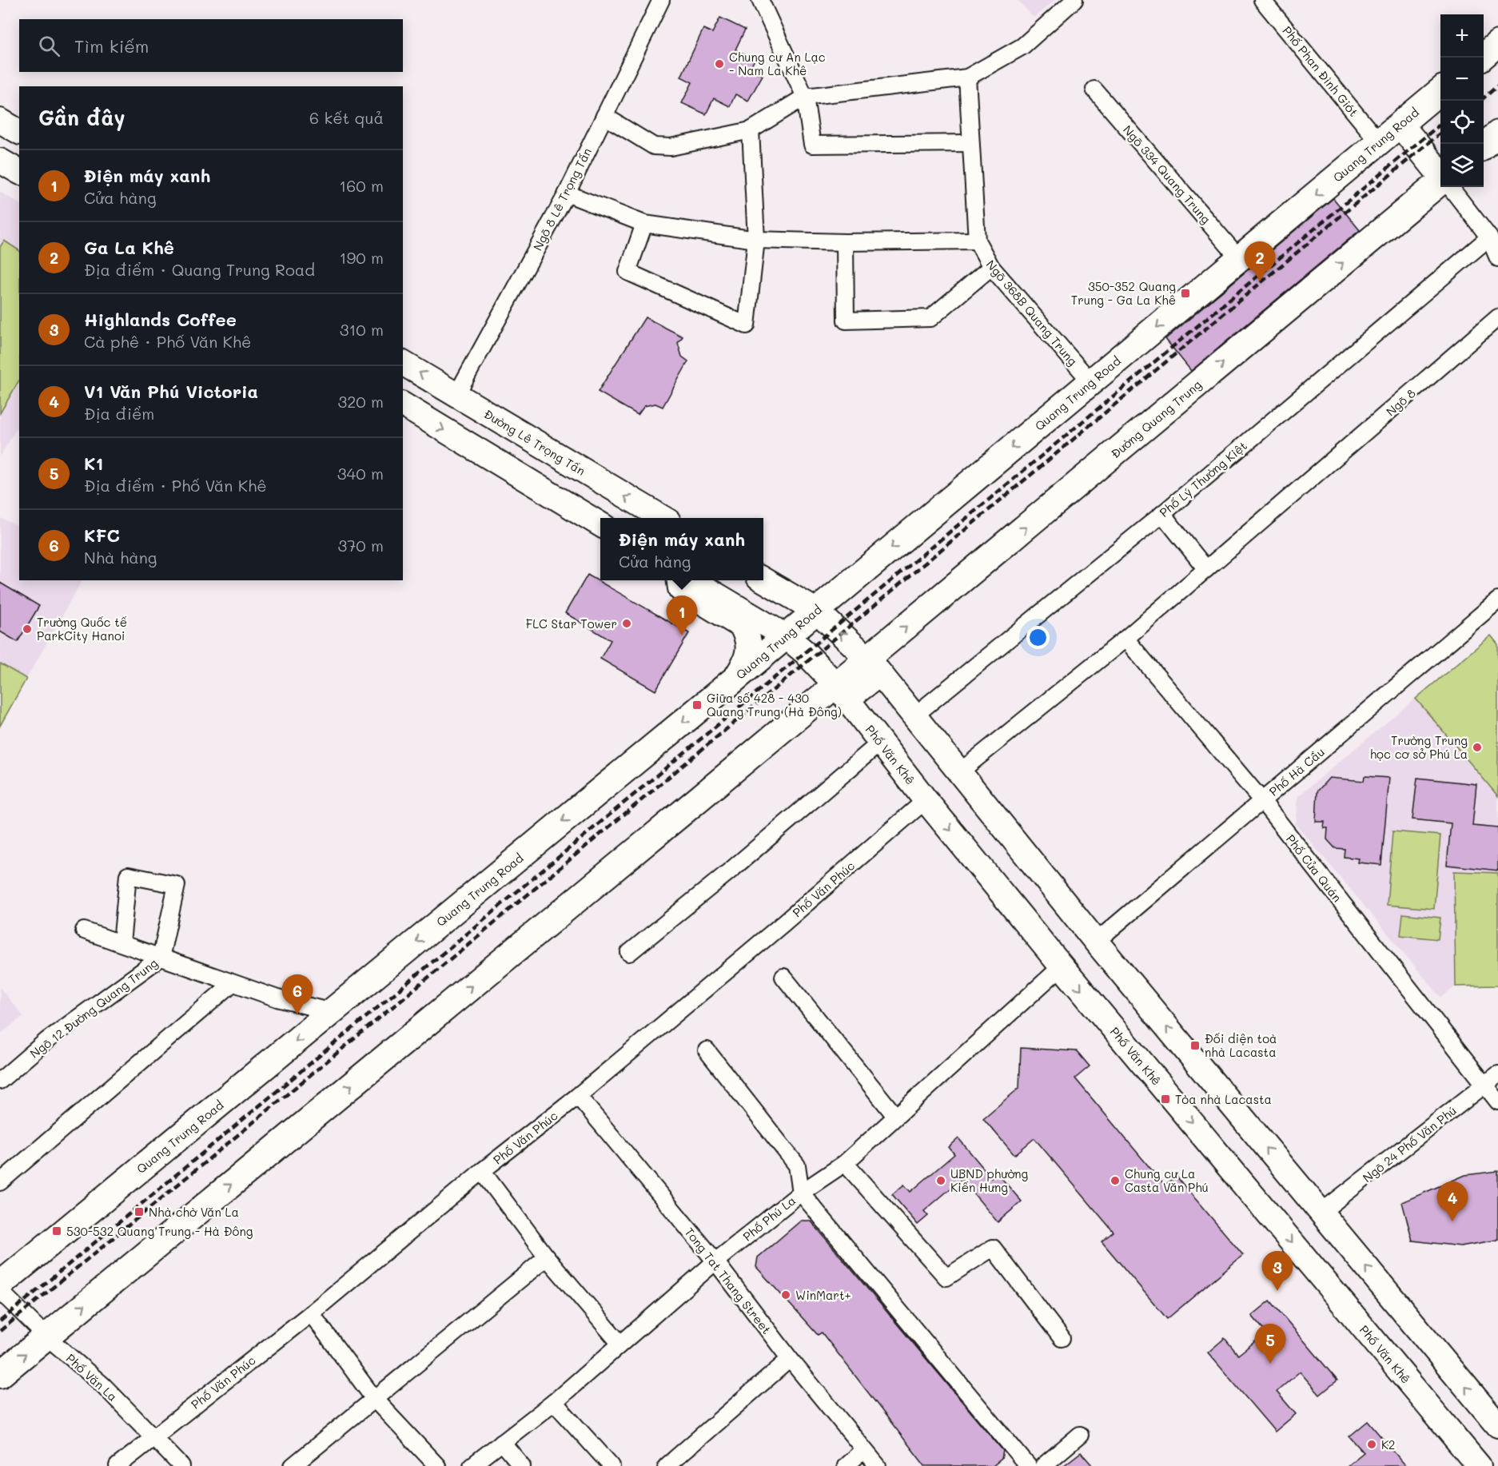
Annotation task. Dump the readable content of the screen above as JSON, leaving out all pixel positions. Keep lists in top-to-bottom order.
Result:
{
  "streets": {
    "highway": ["Quang Trung Road", "Đường Quang Trung"],
    "main road": ["Đường Lê Trọng Tấn", "Phố Văn Khê"],
    "street": [
      "Phố Phan Đình Giót",
      "Ngõ 334 Quang Trung",
      "Ngõ 8 Lê Trọng Tấn",
      "Ngõ 368B Quang Trung",
      "Ngõ 8",
      "Phố Lý Thường Kiệt",
      "Phố Hà Cầu",
      "Phố Cửa Quán",
      "Phố Văn Phúc",
      "Ngõ 12 Đường Quang Trung",
      "Ngõ 24 Phố Văn Phú",
      "Phố Phú La",
      "Tong Tat Thang Street",
      "Phố Văn La"
    ]
  },
  "crossings": [
    ["Phố Phan Đình Giót", "Quang Trung Road"],
    ["Quang Trung Road", "Ngõ 334 Quang Trung"],
    ["Quang Trung Road", "Ngõ 368B Quang Trung"],
    ["Quang Trung Road", "Phố Văn Khê"],
    ["Quang Trung Road", "Ngõ 12 Đường Quang Trung"],
    ["Ngõ 8 Lê Trọng Tấn", "Đường Lê Trọng Tấn"],
    ["Ngõ 8", "Phố Cửa Quán"],
    ["Phố Văn Khê", "Phố Văn Phúc"],
    ["Phố Văn Khê", "Phố Phú La"],
    ["Phố Hà Cầu", "Phố Cửa Quán"],
    ["Phố Cửa Quán", "Ngõ 24 Phố Văn Phú"],
    ["Phố Văn Phúc", "Tong Tat Thang Street"],
    ["Phố Văn Phúc", "Phố Văn La"],
    ["Phố Phú La", "Tong Tat Thang Street"]
  ],
  "one_way": ["Đường Quang Trung"],
  "places": {
    "other": [
      "Chung cư An Lạc - Nam La Khê",
      "FLC Star Tower",
      "Trường Quốc tế ParkCity Hanoi",
      "Trường Trung học cơ sở Phú La",
      "UBND phường Kiến Hưng",
      "Chung cư La Casta Văn Phú",
      "WinMart+",
      "K2"
    ],
    "transit": [
      "350-352 Quang Trung - Ga La Khê",
      "Giữa số 428 - 430 Quang Trung (Hà Đông)",
      "Đối diện toà nhà Lacasta",
      "Tòa nhà Lacasta",
      "Nhà chờ Văn La",
      "530-532 Quang Trung - Hà Đông"
    ]
  },
  "page": {
    "map_buttons": ["+", "−"],
    "search": "Tìm kiếm",
    "heading": ["Gần đây", "6 kết quả"],
    "list": [
      {
        "mark": "1",
        "name": "Điện máy xanh",
        "note": "Cửa hàng",
        "value": "160 m"
      },
      {
        "mark": "2",
        "name": "Ga La Khê",
        "note": "Địa điểm · Quang Trung Road",
        "value": "190 m"
      },
      {
        "mark": "3",
        "name": "Highlands Coffee",
        "note": "Cà phê · Phố Văn Khê",
        "value": "310 m"
      },
      {
        "mark": "4",
        "name": "V1 Văn Phú Victoria",
        "note": "Địa điểm",
        "value": "320 m"
      },
      {
        "mark": "5",
        "name": "K1",
        "note": "Địa điểm · Phố Văn Khê",
        "value": "340 m"
      },
      {
        "mark": "6",
        "name": "KFC",
        "note": "Nhà hàng",
        "value": "370 m"
      }
    ],
    "pins": [
      "2",
      "1",
      "6",
      "4",
      "3",
      "5"
    ],
    "popup": ["Điện máy xanh", "Cửa hàng"]
  }
}
